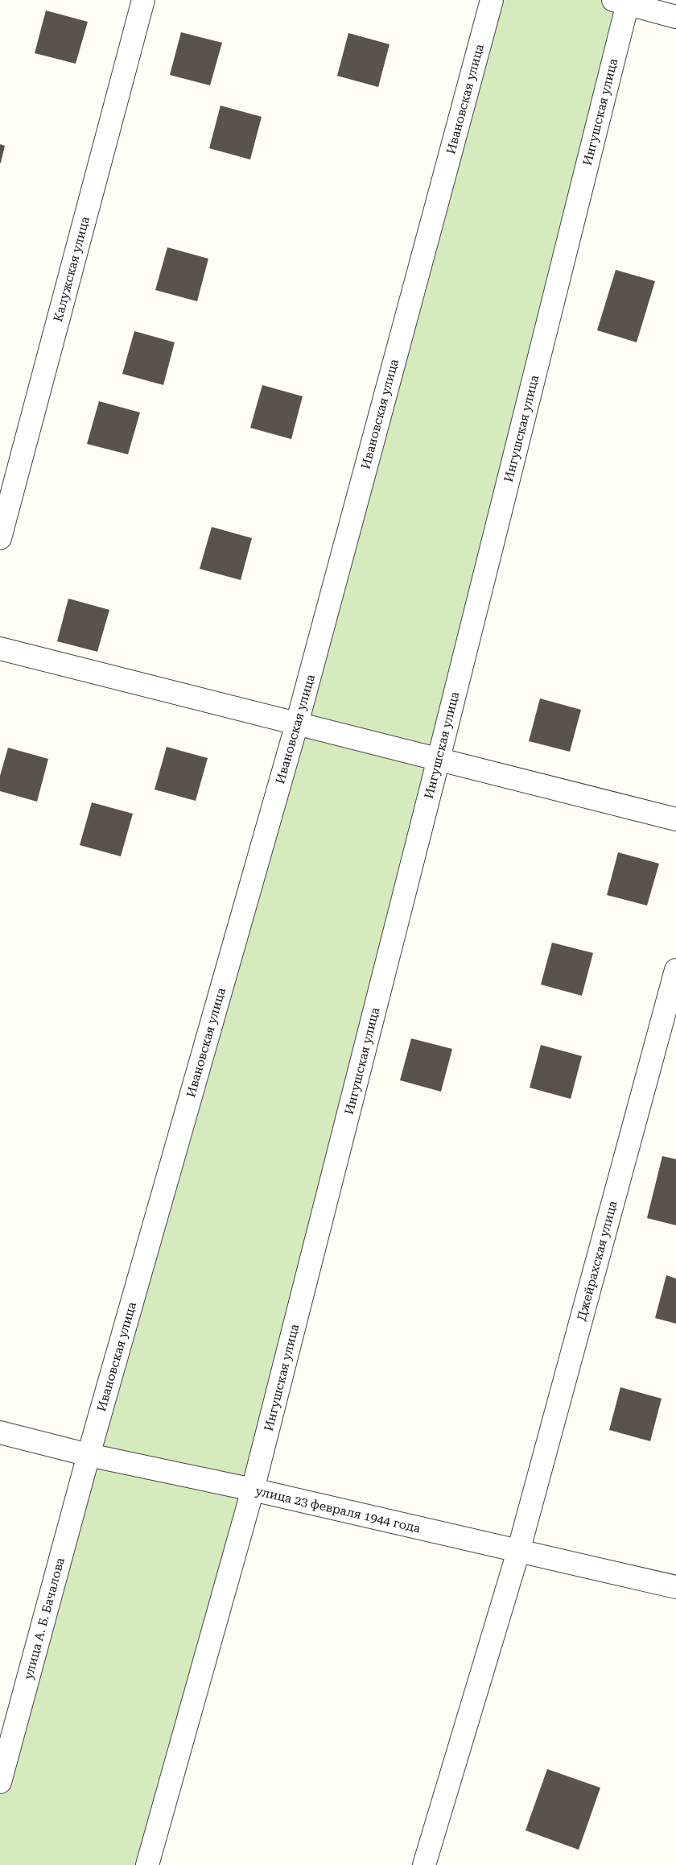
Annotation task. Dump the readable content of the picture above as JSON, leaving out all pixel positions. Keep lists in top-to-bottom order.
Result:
{
  "streets": {
    "street": [
      "Ивановская улица",
      "Ингушская улица",
      "Калужская улица",
      "Джейрахская улица",
      "улица 23 февраля 1944 года",
      "улица А. Б. Бачалова"
    ]
  },
  "crossings": [
    ["Ивановская улица", "улица 23 февраля 1944 года"],
    ["Ивановская улица", "улица А. Б. Бачалова"],
    ["Ингушская улица", "улица 23 февраля 1944 года"],
    ["Джейрахская улица", "улица 23 февраля 1944 года"],
    ["улица 23 февраля 1944 года", "улица А. Б. Бачалова"]
  ]
}
